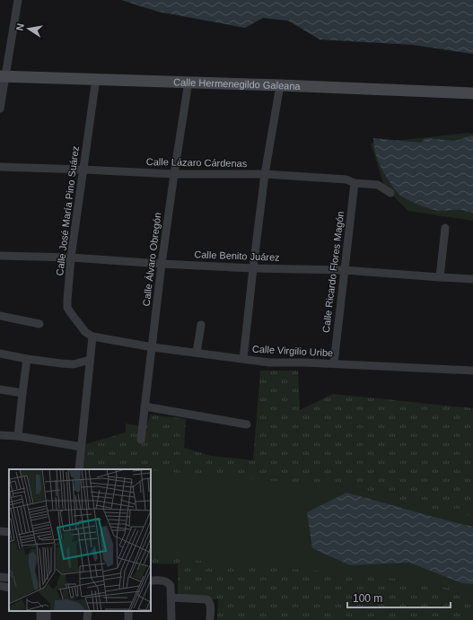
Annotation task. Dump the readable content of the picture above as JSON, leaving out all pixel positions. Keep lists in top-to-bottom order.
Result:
{
  "streets": {
    "street": [
      "Calle Hermenegildo Galeana",
      "Calle Lázaro Cárdenas",
      "Calle José María Pino Suárez",
      "Calle Benito Juárez",
      "Calle Álvaro Obregón",
      "Calle Ricardo Flores Magón",
      "Calle Virgilio Uribe"
    ]
  },
  "crossings": [
    ["Calle Hermenegildo Galeana", "Calle José María Pino Suárez"],
    ["Calle Hermenegildo Galeana", "Calle Álvaro Obregón"],
    ["Calle Lázaro Cárdenas", "Calle José María Pino Suárez"],
    ["Calle Lázaro Cárdenas", "Calle Álvaro Obregón"],
    ["Calle Lázaro Cárdenas", "Calle Ricardo Flores Magón"],
    ["Calle José María Pino Suárez", "Calle Benito Juárez"],
    ["Calle José María Pino Suárez", "Calle Virgilio Uribe"],
    ["Calle Benito Juárez", "Calle Álvaro Obregón"],
    ["Calle Benito Juárez", "Calle Ricardo Flores Magón"],
    ["Calle Álvaro Obregón", "Calle Virgilio Uribe"],
    ["Calle Ricardo Flores Magón", "Calle Virgilio Uribe"]
  ],
  "scale_bar": "100 m",
  "north": "left"
}
